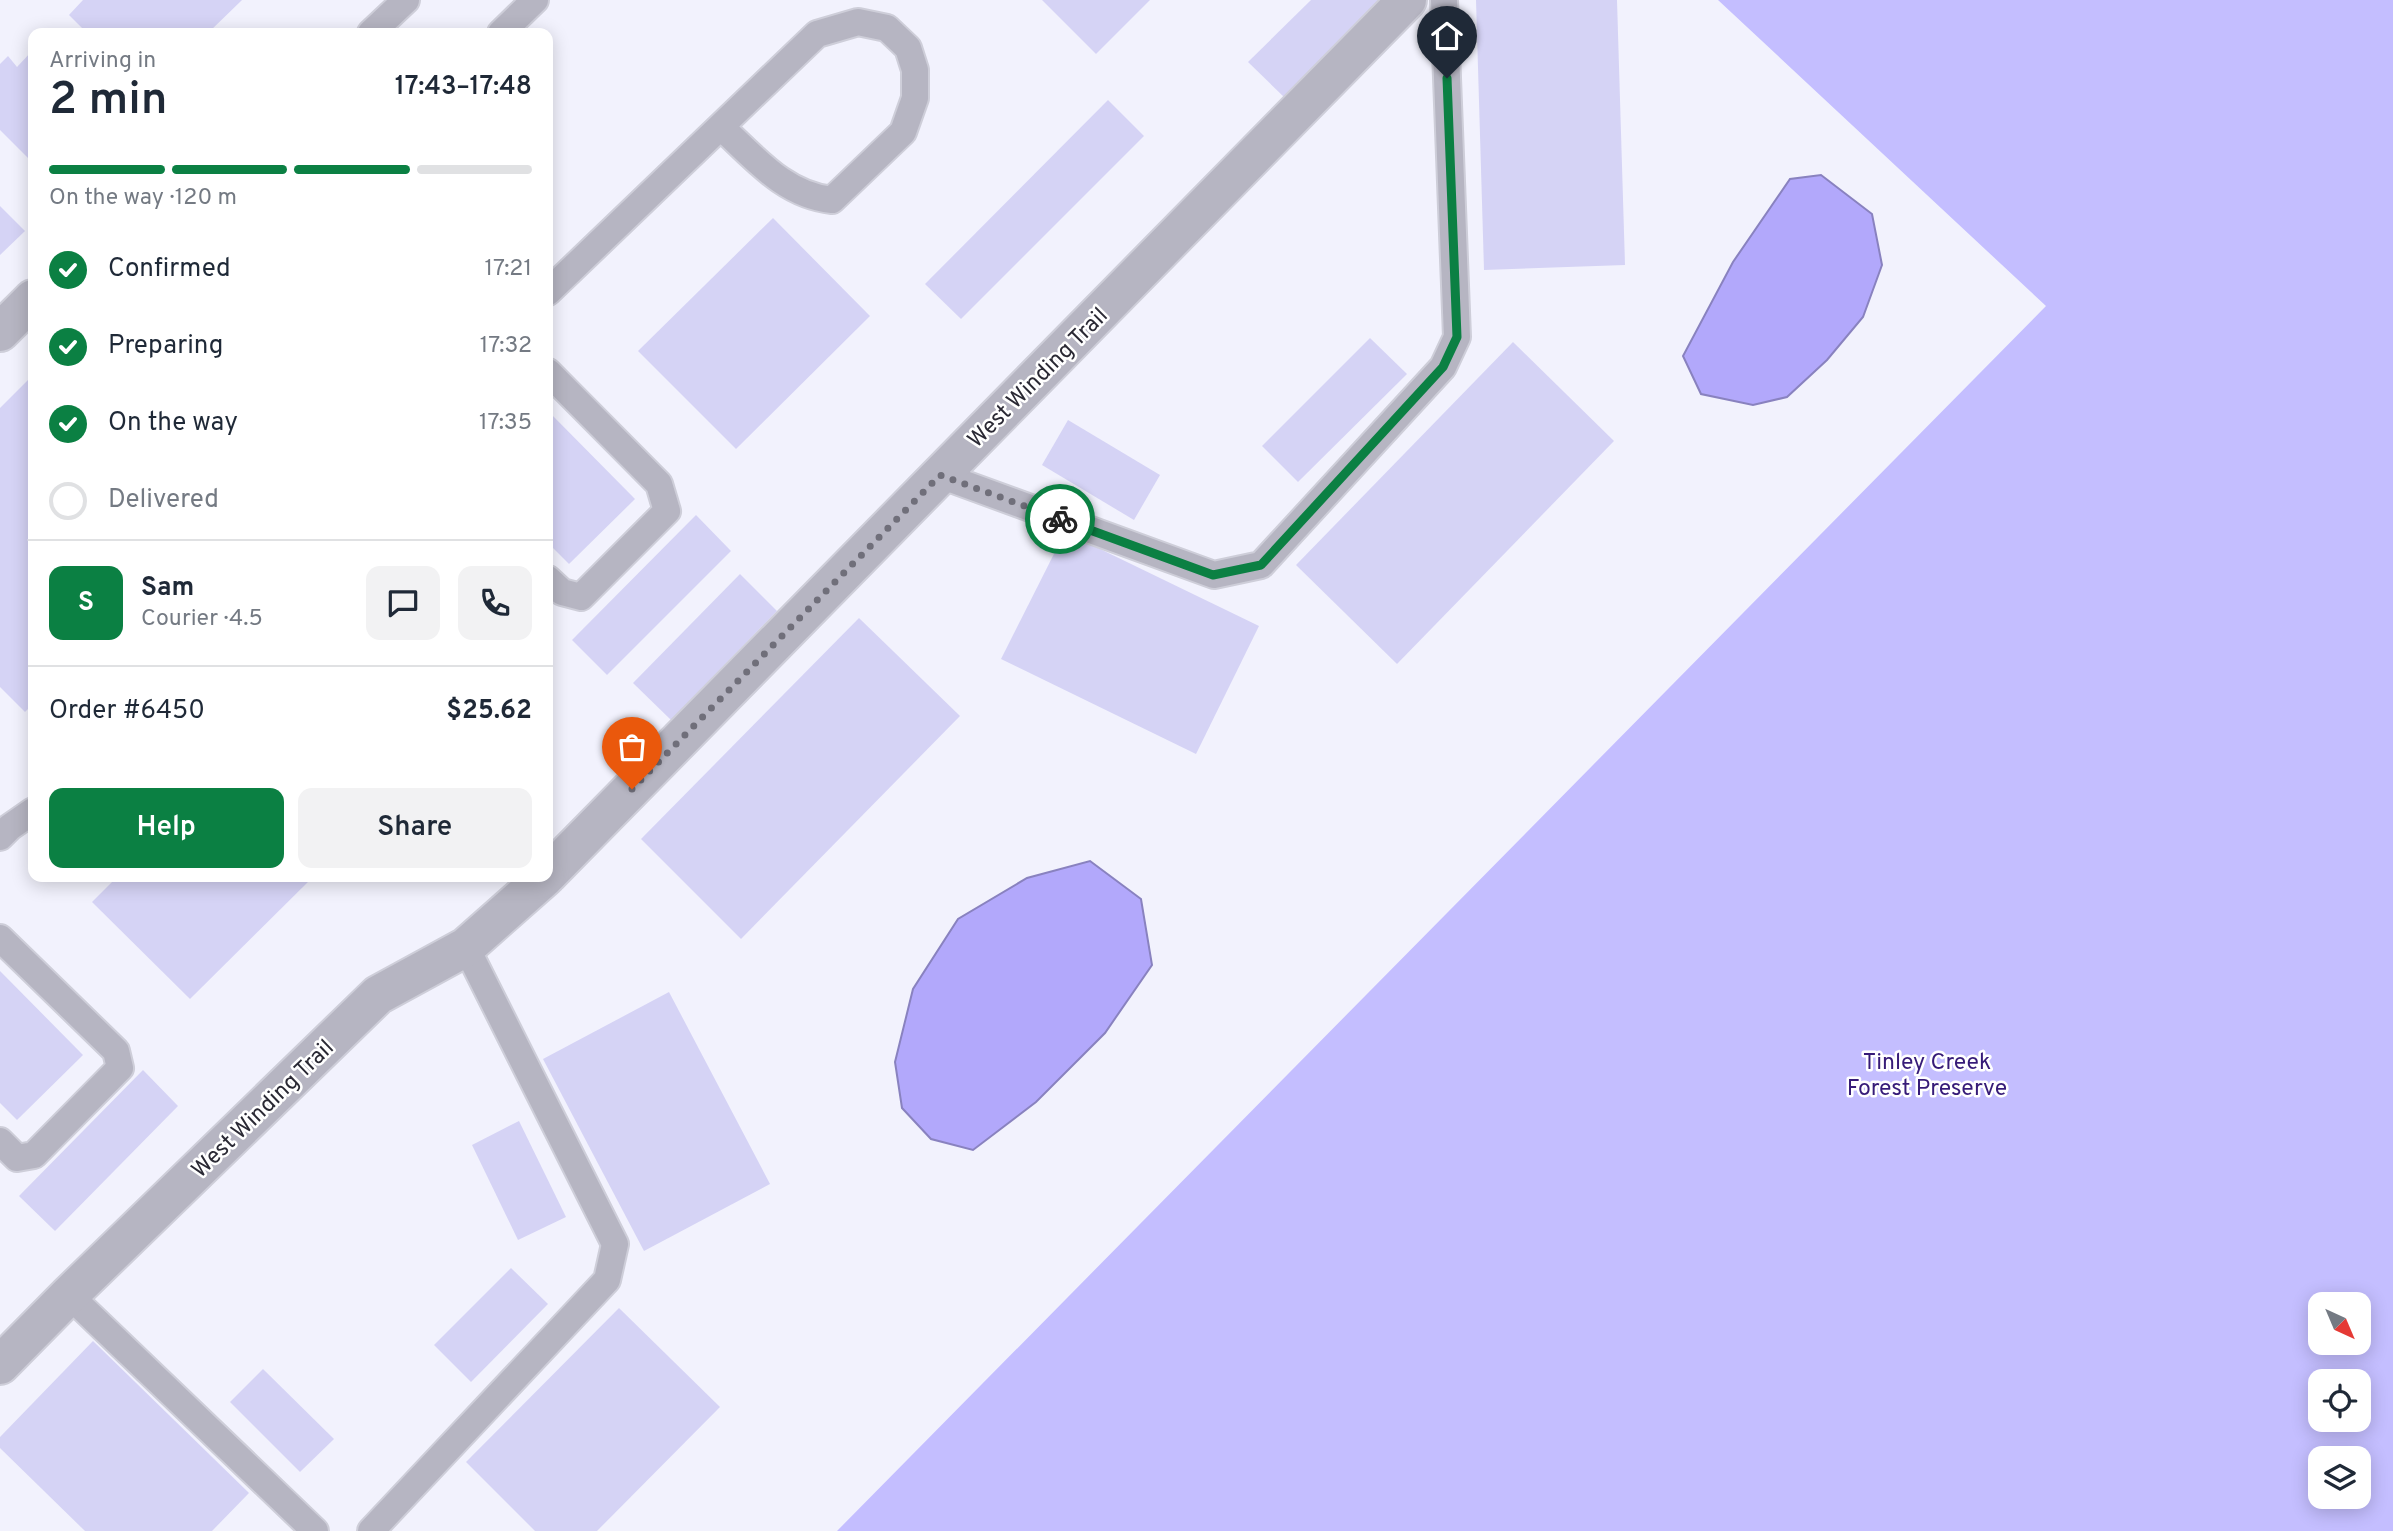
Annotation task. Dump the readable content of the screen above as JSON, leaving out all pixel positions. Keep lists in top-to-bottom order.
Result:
{
  "streets": {
    "street": ["West Winding Trail"]
  },
  "parks": ["Tinley Creek Forest Preserve"],
  "north": "bottom right",
  "page": {
    "heading": ["2 min", "Arriving in", "17:43–17:48"],
    "panel": [
      "Sam",
      "Courier · 4.5",
      "Order #6450",
      "$25.62"
    ],
    "bar": "On the way · 120 m",
    "list": [
      ["Confirmed", "17:21"],
      ["Preparing", "17:32"],
      ["On the way", "17:35"],
      "Delivered"
    ],
    "round": "S",
    "buttons": ["Help", "Share"]
  }
}
